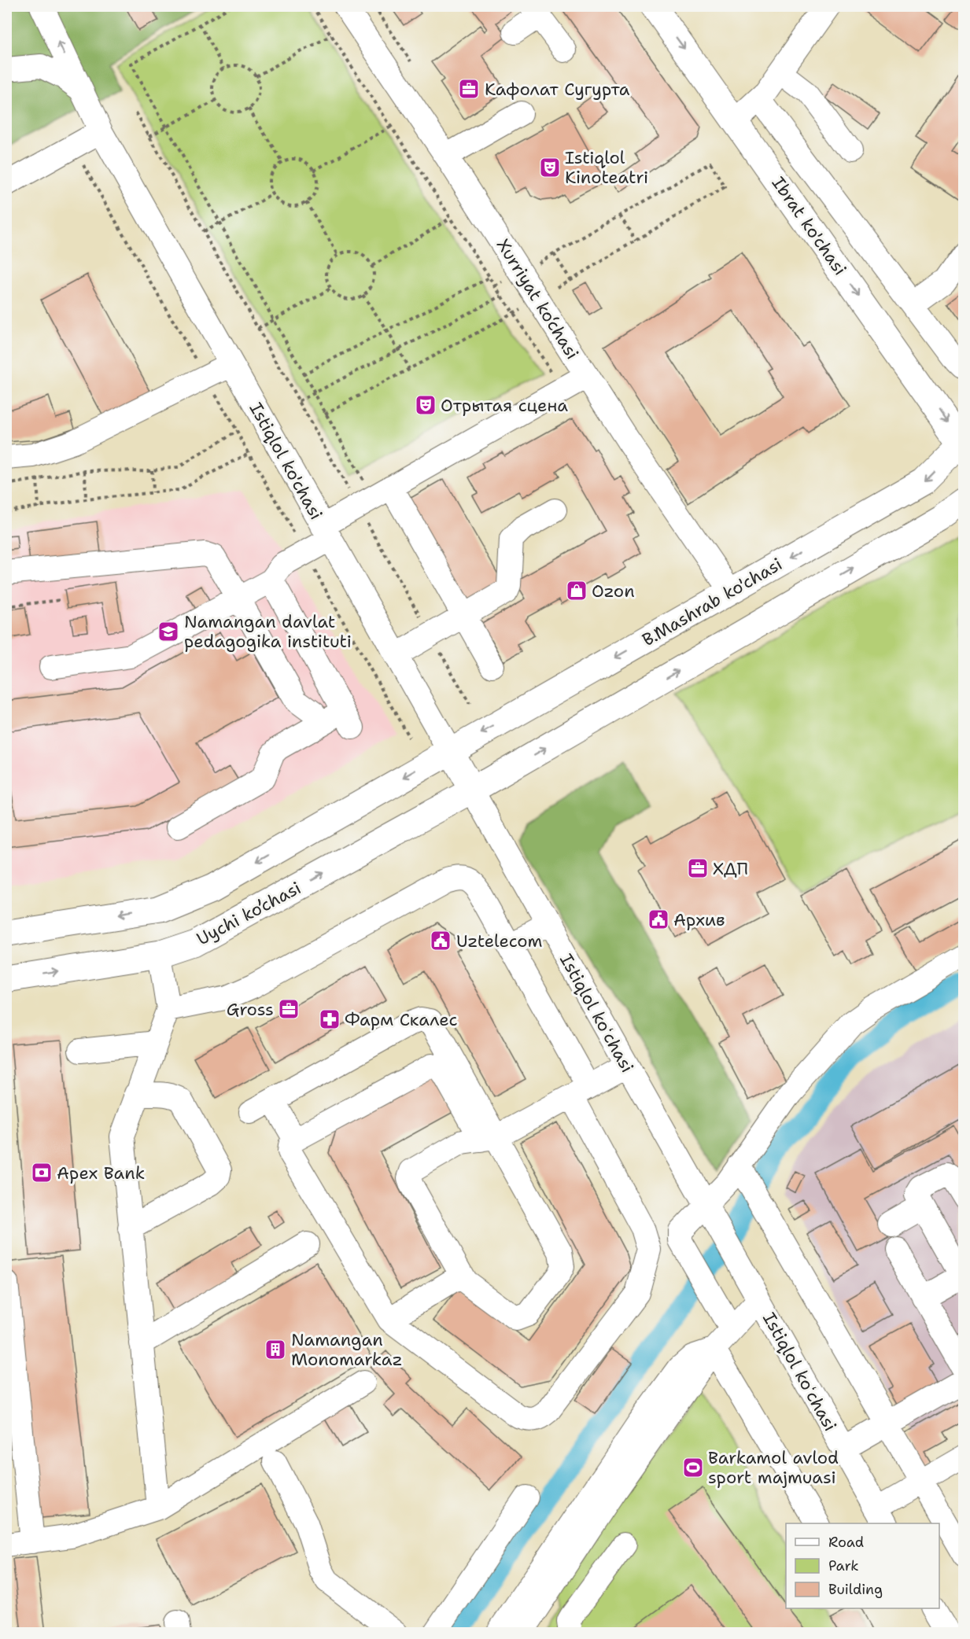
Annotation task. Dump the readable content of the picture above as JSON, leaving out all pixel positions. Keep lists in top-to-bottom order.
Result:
{
  "streets": {
    "main road": [
      "Ibrat ko'chasi",
      "Istiqlol ko'chasi",
      "B.Mashrab ko'chasi",
      "Uychi ko’chasi"
    ],
    "street": ["Xurriyat ko‘chasi", "Istiqlol koʻchasi"]
  },
  "crossings": [
    ["Ibrat ko'chasi", "B.Mashrab ko'chasi"],
    ["Xurriyat ko‘chasi", "B.Mashrab ko'chasi"],
    ["Istiqlol ko'chasi", "B.Mashrab ko'chasi"],
    ["Istiqlol ko'chasi", "Uychi ko’chasi"],
    ["Istiqlol ko'chasi", "Istiqlol koʻchasi"],
    ["Uychi ko’chasi", "Istiqlol koʻchasi"]
  ],
  "one_way": ["Ibrat ko'chasi"],
  "places": {
    "office": ["Кафолат Сугурта", "ХДП", "Gross"],
    "theatre": ["Istiqlol Kinoteatri", "Отрытая сцена"],
    "shop": ["Ozon"],
    "school or university": ["Namangan davlat pedagogika instituti"],
    "public building": ["Архив", "Uztelecom"],
    "pharmacy": ["Фарм Скалес"],
    "bank": ["Apex Bank"],
    "building": ["Namangan Monomarkaz"],
    "sports": ["Barkamol avlod sport majmuasi"]
  },
  "legend": ["Road", "Park", "Building"]
}
